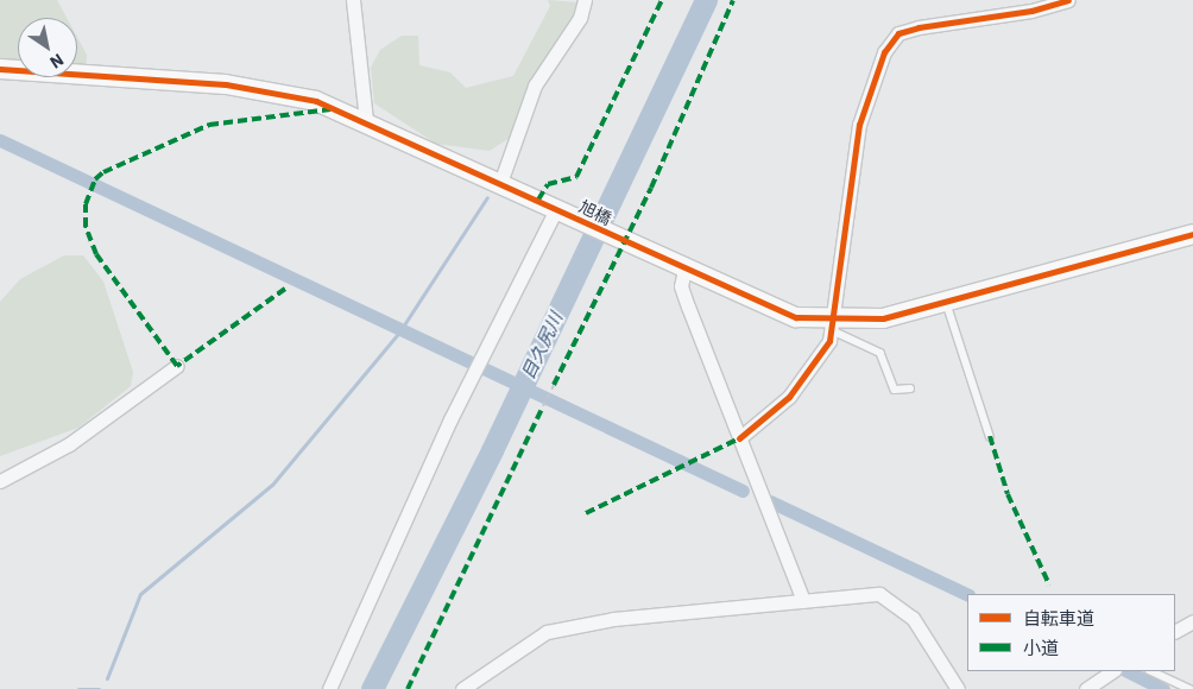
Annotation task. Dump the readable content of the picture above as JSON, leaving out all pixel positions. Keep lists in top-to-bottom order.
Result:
{
  "streets": {
    "street": ["旭橋"]
  },
  "water": ["目久尻川"],
  "legend": ["自転車道", "小道"],
  "north": "bottom right"
}
